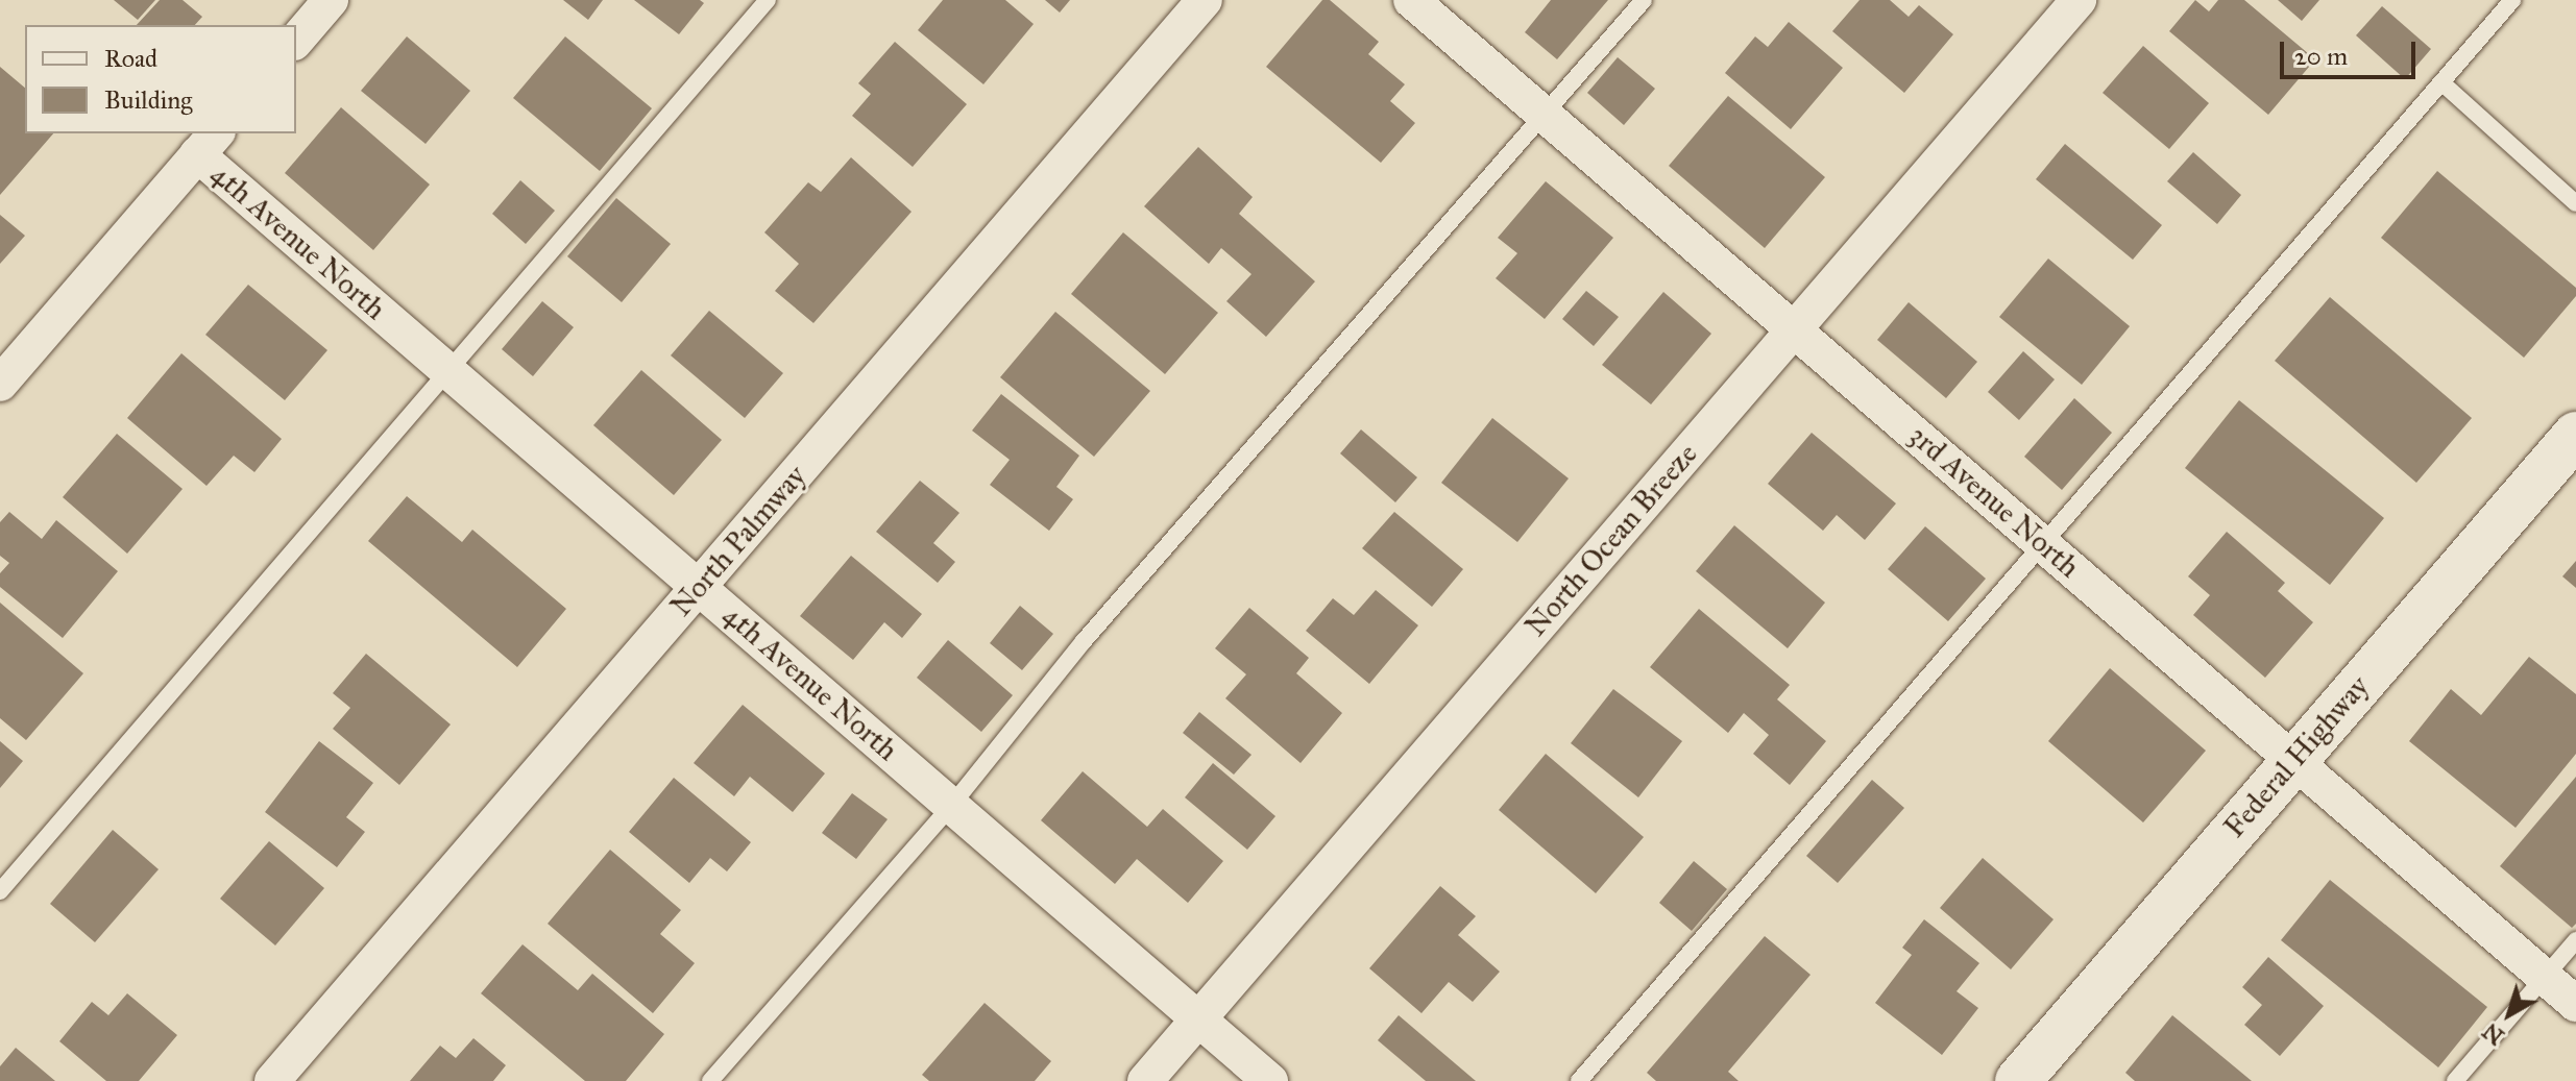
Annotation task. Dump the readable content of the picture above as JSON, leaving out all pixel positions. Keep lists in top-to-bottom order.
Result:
{
  "streets": {
    "main road": ["Federal Highway"],
    "street": [
      "4th Avenue North",
      "3rd Avenue North",
      "North Ocean Breeze",
      "North Palmway"
    ]
  },
  "crossings": [
    ["4th Avenue North", "North Ocean Breeze"],
    ["4th Avenue North", "North Palmway"],
    ["3rd Avenue North", "North Ocean Breeze"],
    ["3rd Avenue North", "Federal Highway"]
  ],
  "legend": ["Road", "Building"],
  "scale_bar": "20 m",
  "north": "bottom left"
}
